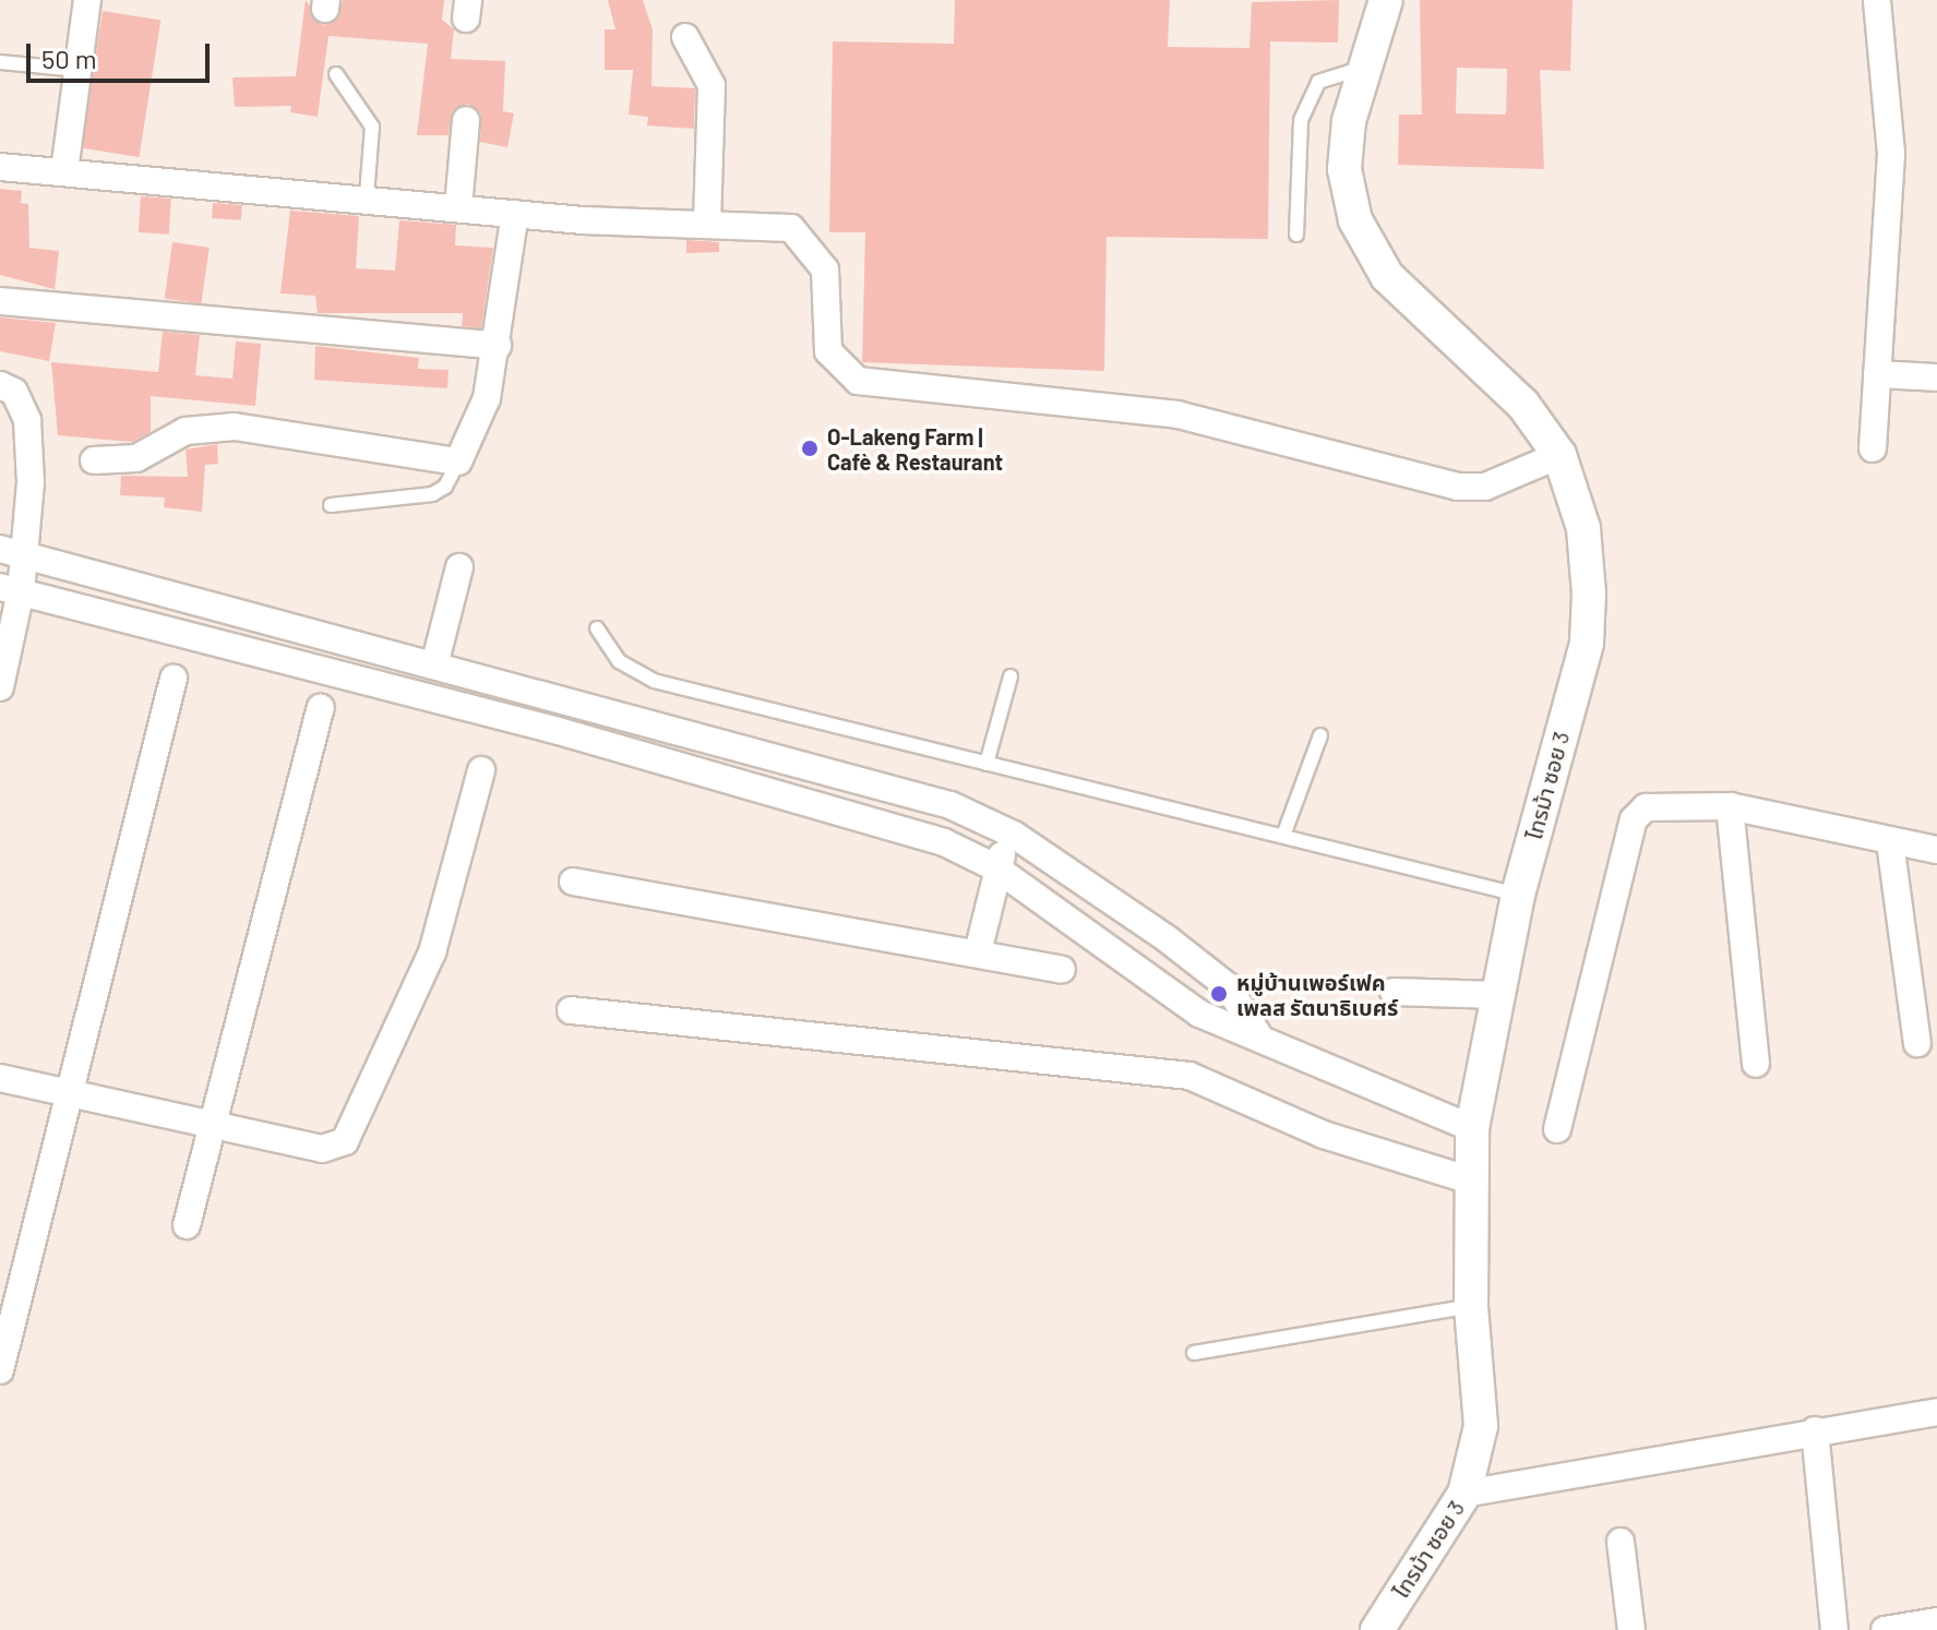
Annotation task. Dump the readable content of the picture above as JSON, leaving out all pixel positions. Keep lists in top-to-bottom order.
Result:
{
  "streets": {
    "street": ["ไทรม้า ซอย 3"]
  },
  "places": ["O-Lakeng Farm | Cafè & Restaurant", "หมู่บ้านเพอร์เฟค เพลส รัตนาธิเบศร์"],
  "scale_bar": "50 m"
}
